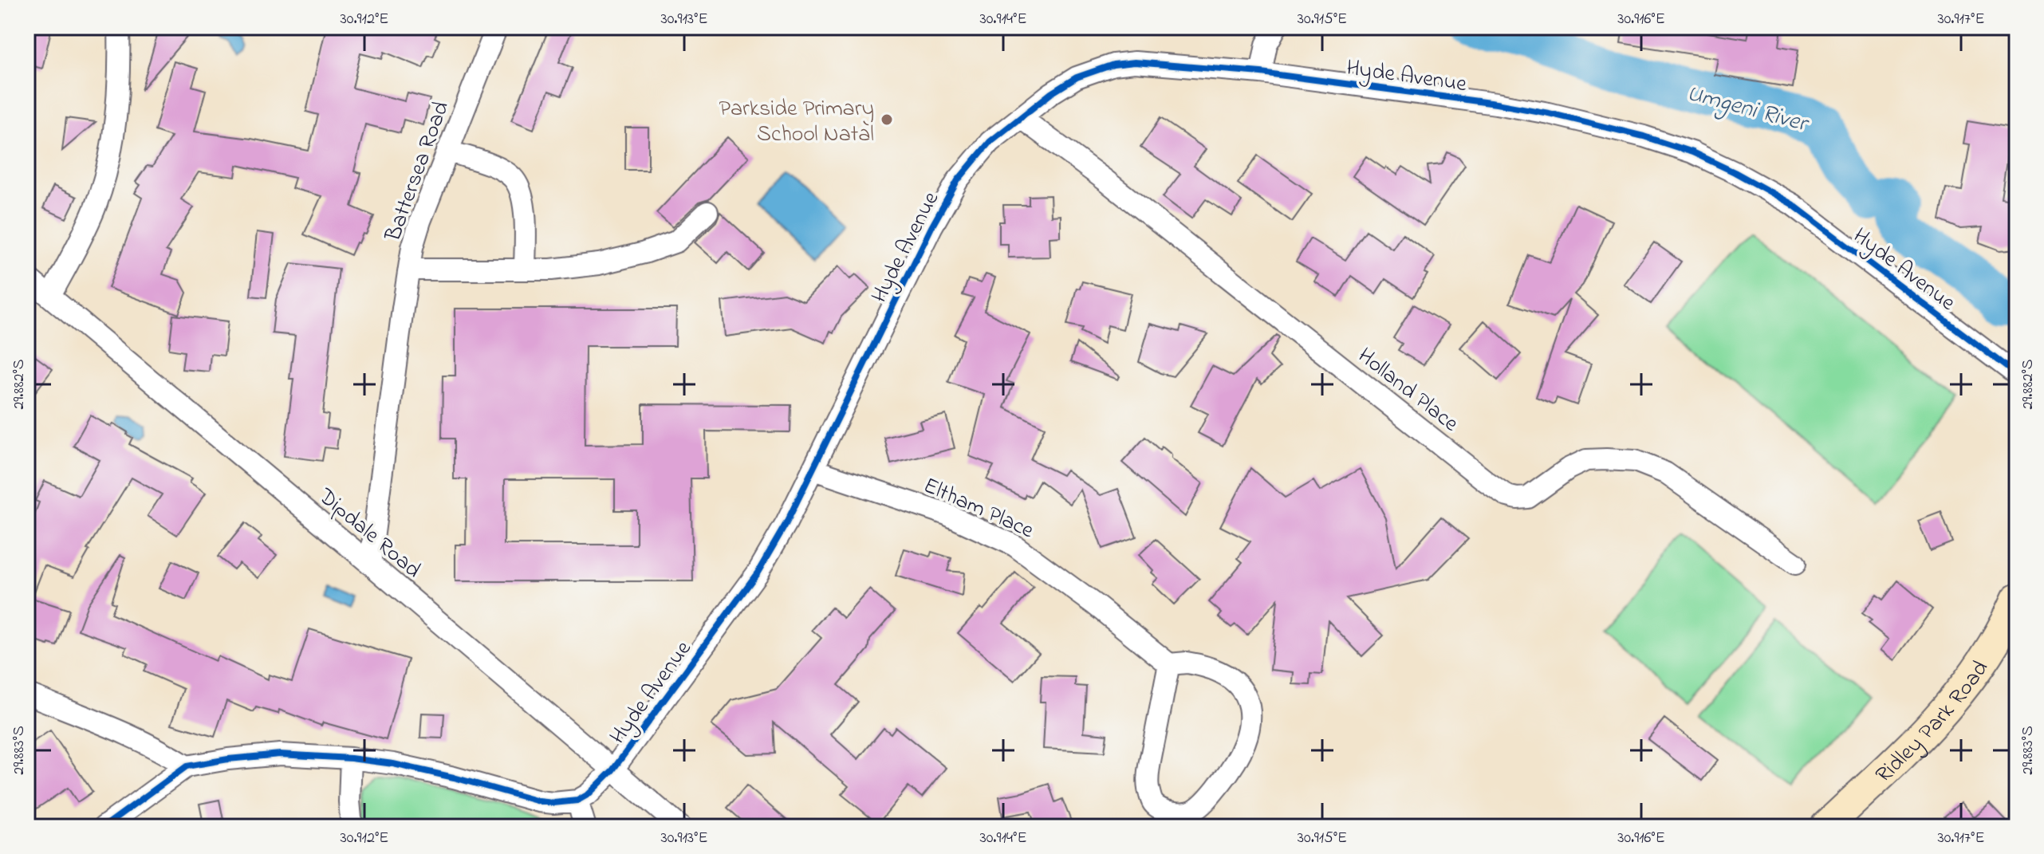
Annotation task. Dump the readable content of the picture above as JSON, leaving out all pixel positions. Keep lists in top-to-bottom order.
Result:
{
  "streets": {
    "street": [
      "Hyde Avenue",
      "Battersea Road",
      "Holland Place",
      "Eltham Place",
      "Dipdale Road",
      "Ridley Park Road"
    ]
  },
  "crossings": [
    ["Hyde Avenue", "Holland Place"],
    ["Hyde Avenue", "Eltham Place"],
    ["Hyde Avenue", "Dipdale Road"],
    ["Battersea Road", "Dipdale Road"]
  ],
  "water": ["Umgeni River"],
  "places": ["Parkside Primary School Natal"],
  "coordinates": [
    "30.912°E",
    "30.913°E",
    "30.914°E",
    "30.915°E",
    "30.916°E",
    "30.917°E",
    "29.882°S",
    "29.883°S"
  ]
}
